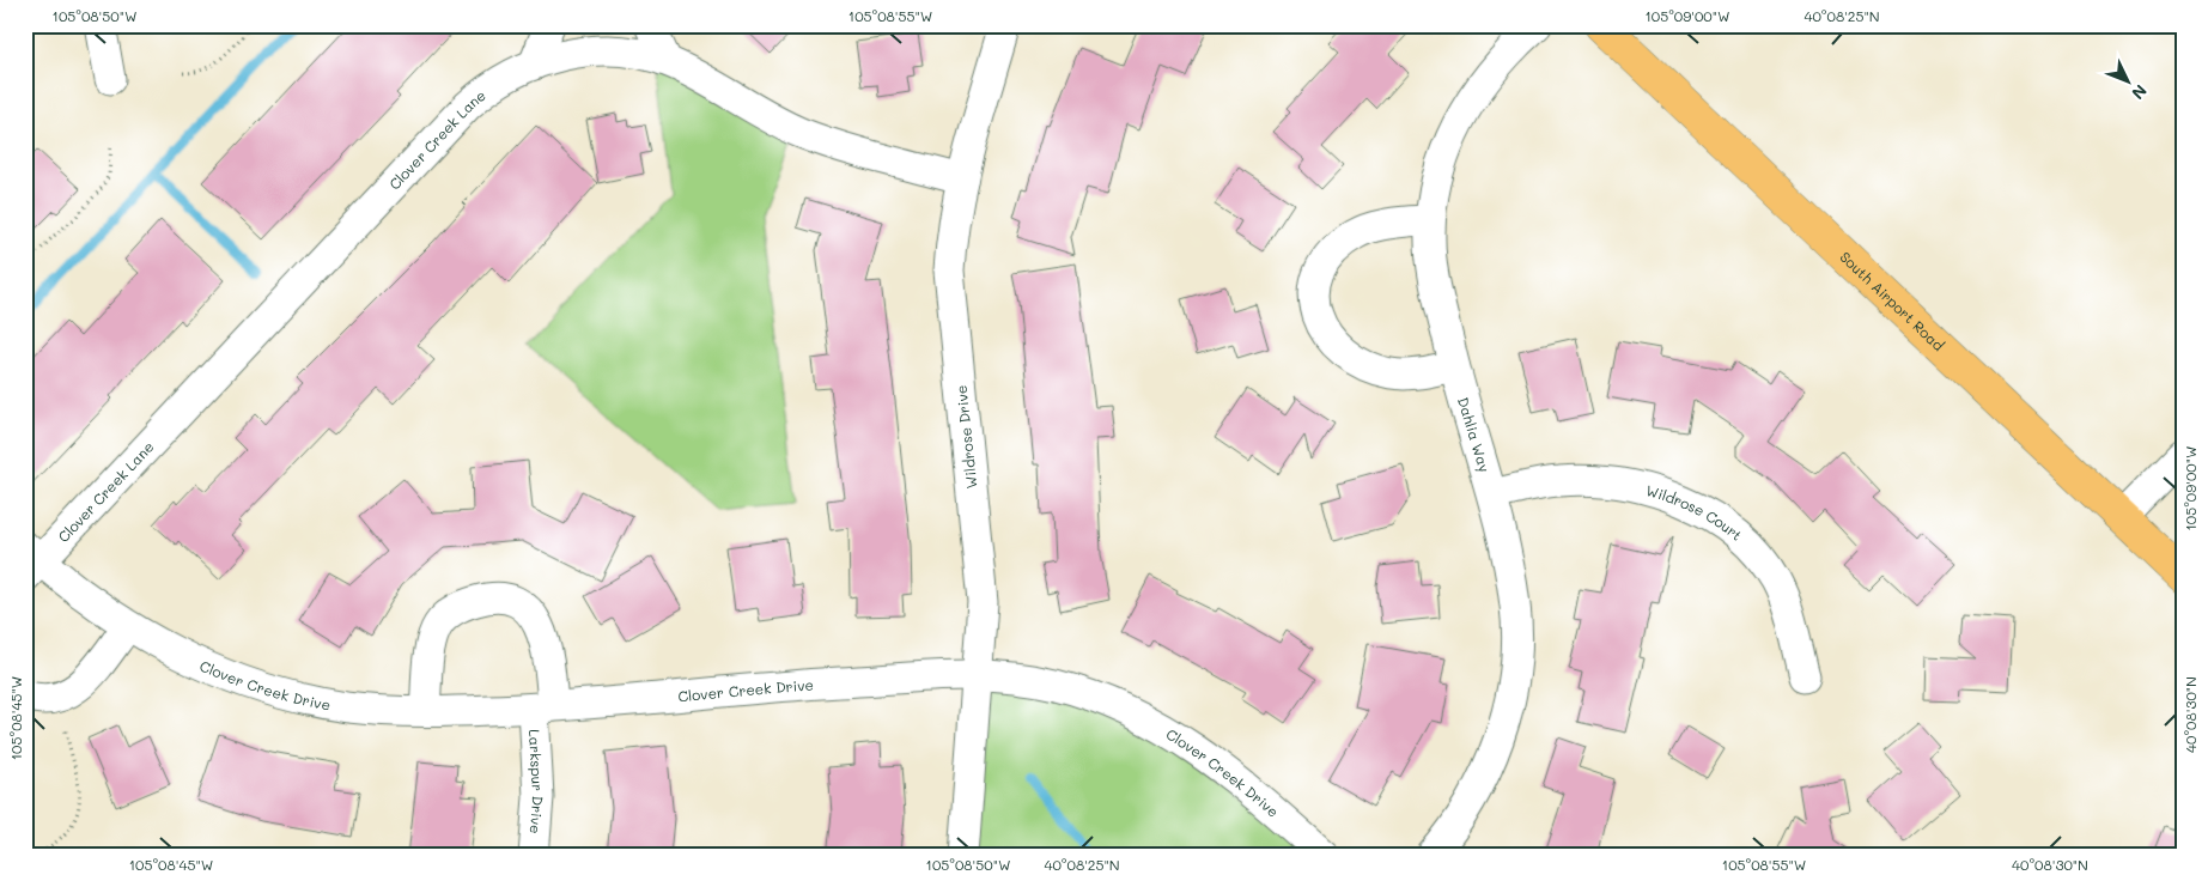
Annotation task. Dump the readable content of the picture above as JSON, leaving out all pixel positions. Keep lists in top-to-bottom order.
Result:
{
  "streets": {
    "main road": ["South Airport Road"],
    "street": [
      "Clover Creek Lane",
      "Dahlia Way",
      "Wildrose Drive",
      "Wildrose Court",
      "Clover Creek Drive",
      "Larkspur Drive"
    ]
  },
  "crossings": [
    ["Clover Creek Lane", "Wildrose Drive"],
    ["Clover Creek Lane", "Clover Creek Drive"],
    ["Dahlia Way", "Wildrose Court"],
    ["Wildrose Drive", "Clover Creek Drive"],
    ["Clover Creek Drive", "Larkspur Drive"]
  ],
  "north": "bottom right",
  "coordinates": [
    "105°08'50\"W",
    "105°08'55\"W",
    "105°09'00\"W",
    "40°08'25\"N",
    "40°08'30\"N",
    "105°08'45\"W"
  ]
}
